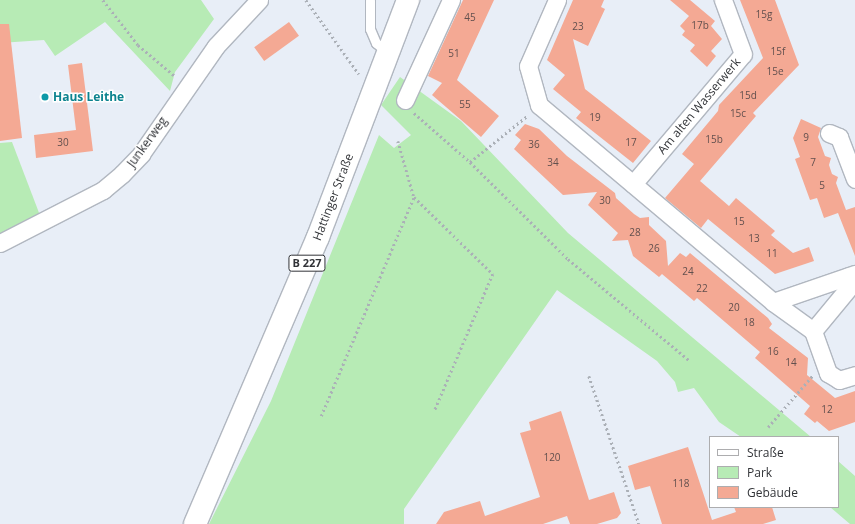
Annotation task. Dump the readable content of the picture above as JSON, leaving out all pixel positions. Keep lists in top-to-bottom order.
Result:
{
  "streets": {
    "main road": ["Hattinger Straße", "B 227"],
    "street": ["Am alten Wasserwerk", "Junkerweg"]
  },
  "places": ["Haus Leithe"],
  "house_numbers": [
    "15g",
    "45",
    "17b",
    "23",
    "15f",
    "51",
    "15e",
    "15d",
    "55",
    "15c",
    "19",
    "9",
    "15b",
    "30",
    "17",
    "36",
    "34",
    "7",
    "5",
    "30",
    "15",
    "28",
    "13",
    "26",
    "11",
    "24",
    "22",
    "20",
    "18",
    "16",
    "14",
    "12",
    "120",
    "118"
  ],
  "legend": ["Straße", "Park", "Gebäude"]
}
